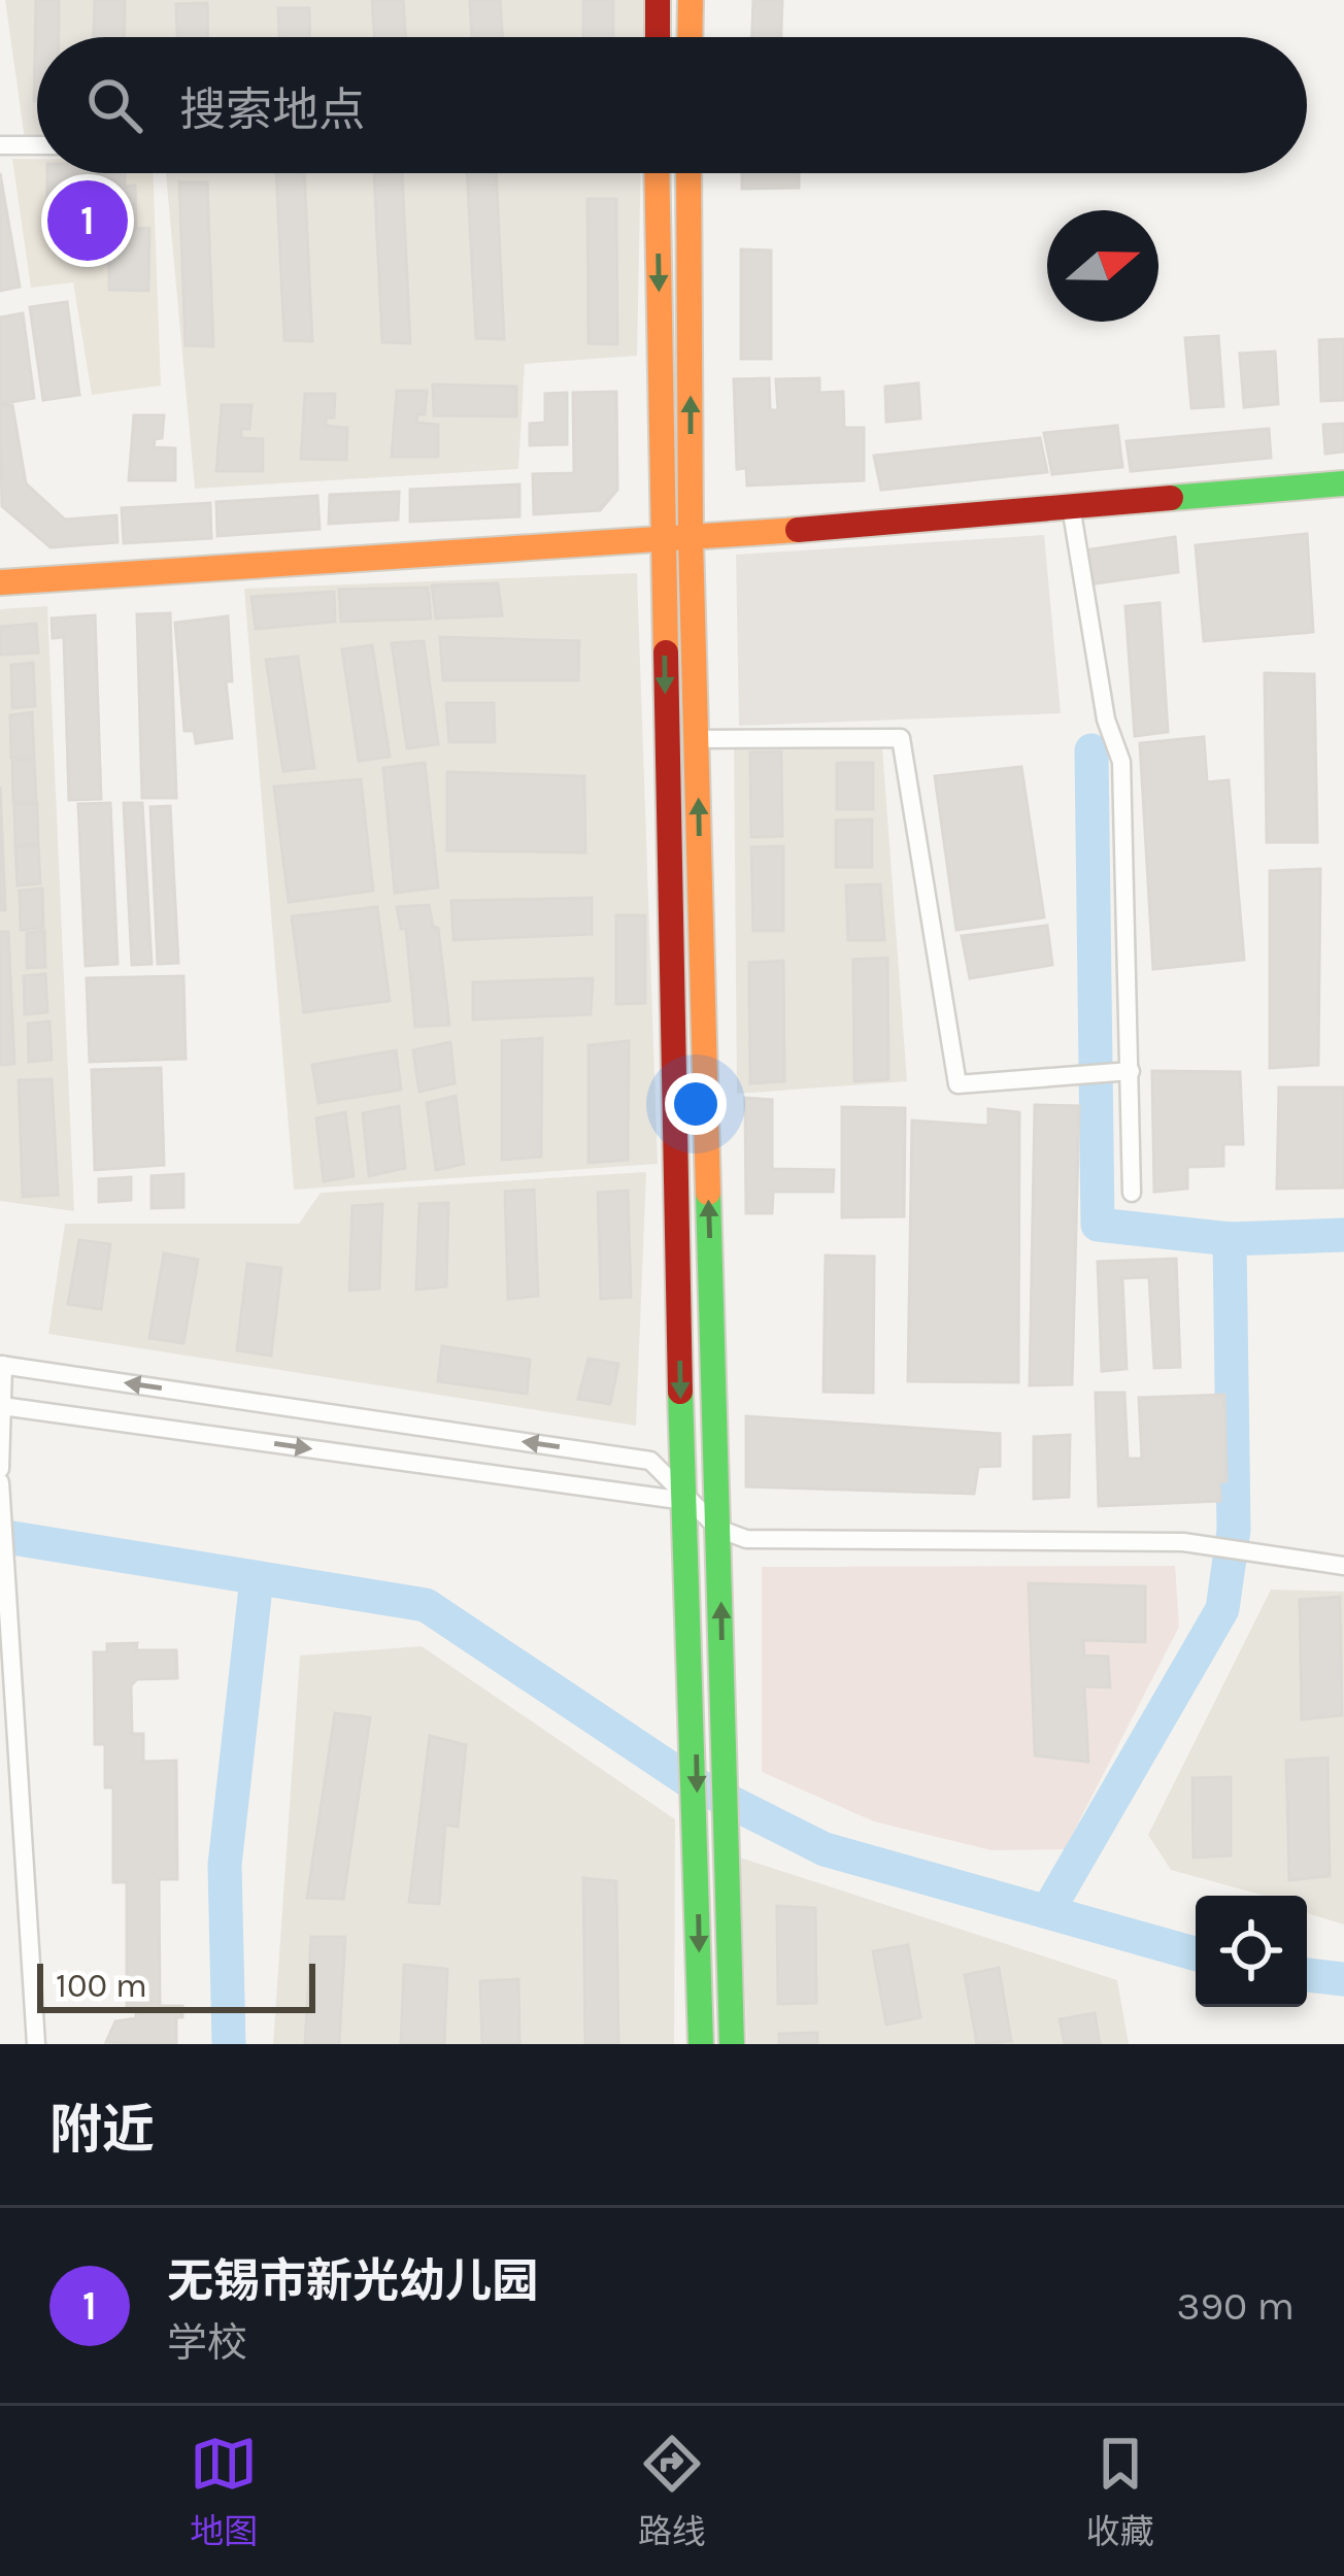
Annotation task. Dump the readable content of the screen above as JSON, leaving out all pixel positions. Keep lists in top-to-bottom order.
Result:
{
  "scale_bar": "100 m",
  "north": "right",
  "page": {
    "search": "搜索地点",
    "pins": "1",
    "scale": "100 m",
    "heading": "附近",
    "list": [
      {
        "mark": "1",
        "name": "无锡市新光幼儿园",
        "note": "学校",
        "value": "390 m"
      }
    ],
    "nav": ["地图", "路线", "收藏"]
  }
}
